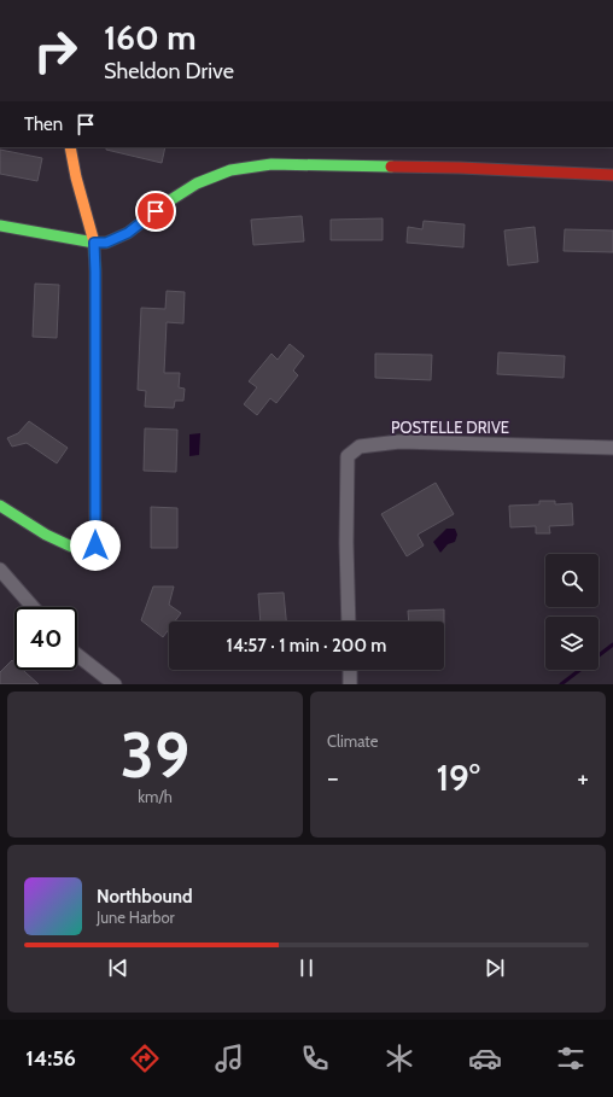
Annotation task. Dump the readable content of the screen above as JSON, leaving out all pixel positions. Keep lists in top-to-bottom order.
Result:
{
  "streets": {
    "street": ["POSTELLE DRIVE"]
  },
  "page": {
    "turn": ["160 m", "Sheldon Drive"],
    "then": "Then",
    "limit": "40",
    "trip": "14:57 · 1 min · 200 m",
    "tile": [
      ["39", "km/h"],
      "Climate"
    ],
    "heat": ["−", "19°", "+"],
    "song": ["Northbound", "June Harbor"],
    "tabs": "14:56"
  }
}
